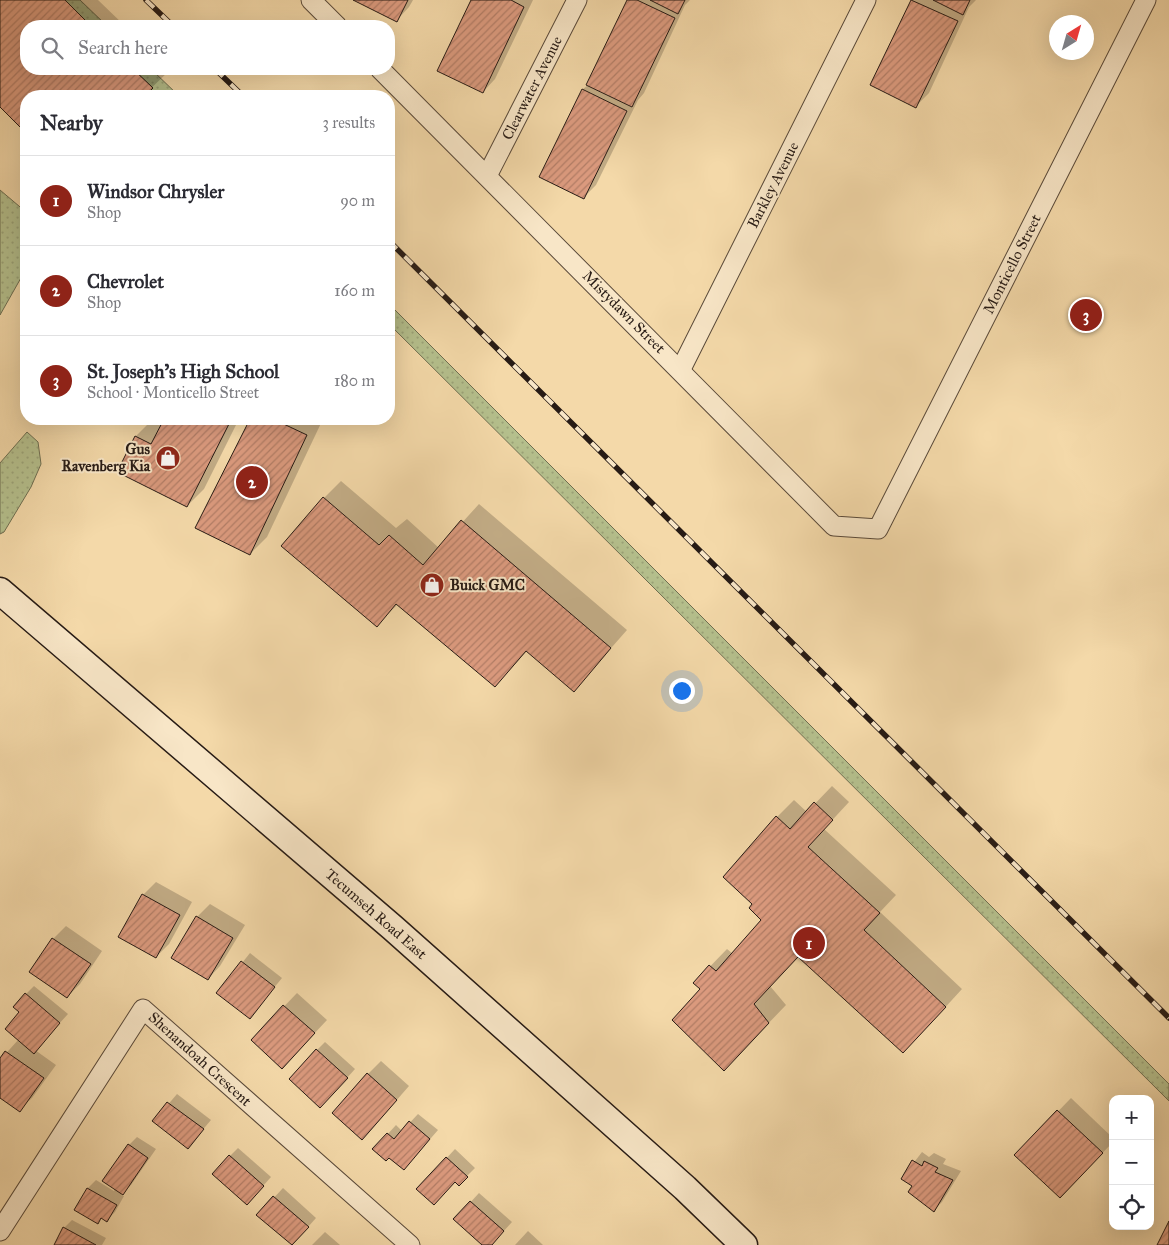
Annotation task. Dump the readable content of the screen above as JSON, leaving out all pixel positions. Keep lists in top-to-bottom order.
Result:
{
  "streets": {
    "main road": ["Tecumseh Road East"],
    "street": [
      "Clearwater Avenue",
      "Barkley Avenue",
      "Monticello Street",
      "Mistydawn Street",
      "Shenandoah Crescent"
    ]
  },
  "crossings": [
    ["Clearwater Avenue", "Mistydawn Street"],
    ["Barkley Avenue", "Mistydawn Street"],
    ["Monticello Street", "Mistydawn Street"]
  ],
  "places": {
    "shop": ["Gus Ravenberg Kia", "Buick GMC"]
  },
  "north": "top right",
  "page": {
    "search": "Search here",
    "heading": ["Nearby", "3 results"],
    "list": [
      {
        "mark": "1",
        "name": "Windsor Chrysler",
        "note": "Shop",
        "value": "90 m"
      },
      {
        "mark": "2",
        "name": "Chevrolet",
        "note": "Shop",
        "value": "160 m"
      },
      {
        "mark": "3",
        "name": "St. Joseph's High School",
        "note": "School · Monticello Street",
        "value": "180 m"
      }
    ],
    "pins": ["3", "2", "1"],
    "map_buttons": ["+", "−"]
  }
}
